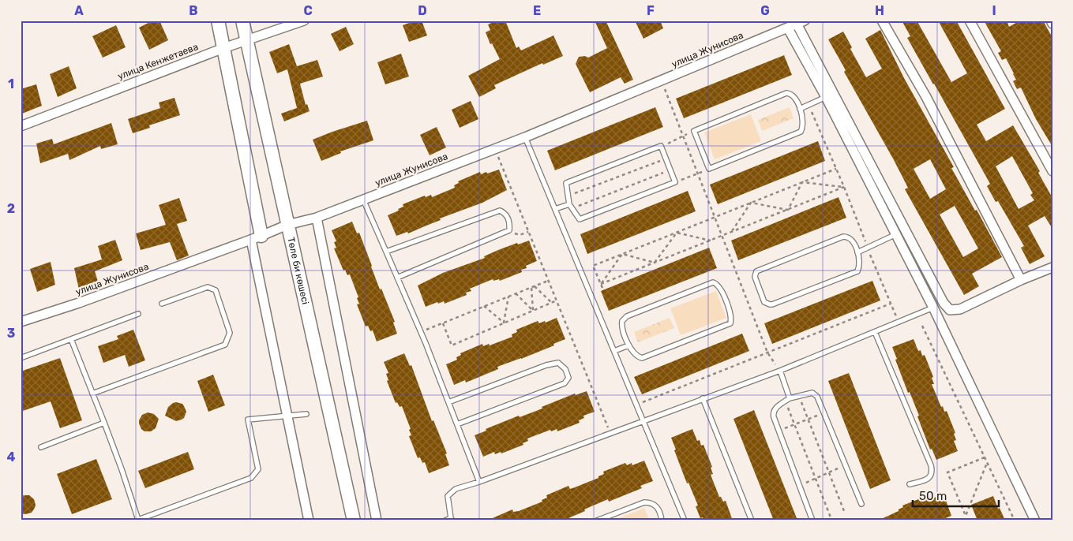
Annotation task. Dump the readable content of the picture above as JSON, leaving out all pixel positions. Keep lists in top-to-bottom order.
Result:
{
  "streets": {
    "main road": ["Төле би көшесі"],
    "street": ["улица Жунисова", "улица Кенжетаева"]
  },
  "crossings": [
    ["улица Жунисова", "Төле би көшесі"],
    ["улица Кенжетаева", "Төле би көшесі"]
  ],
  "scale_bar": "50 m",
  "grid": {
    "columns": [
      "A",
      "B",
      "C",
      "D",
      "E",
      "F",
      "G",
      "H",
      "I"
    ],
    "rows": [
      "1",
      "2",
      "3",
      "4"
    ]
  }
}
